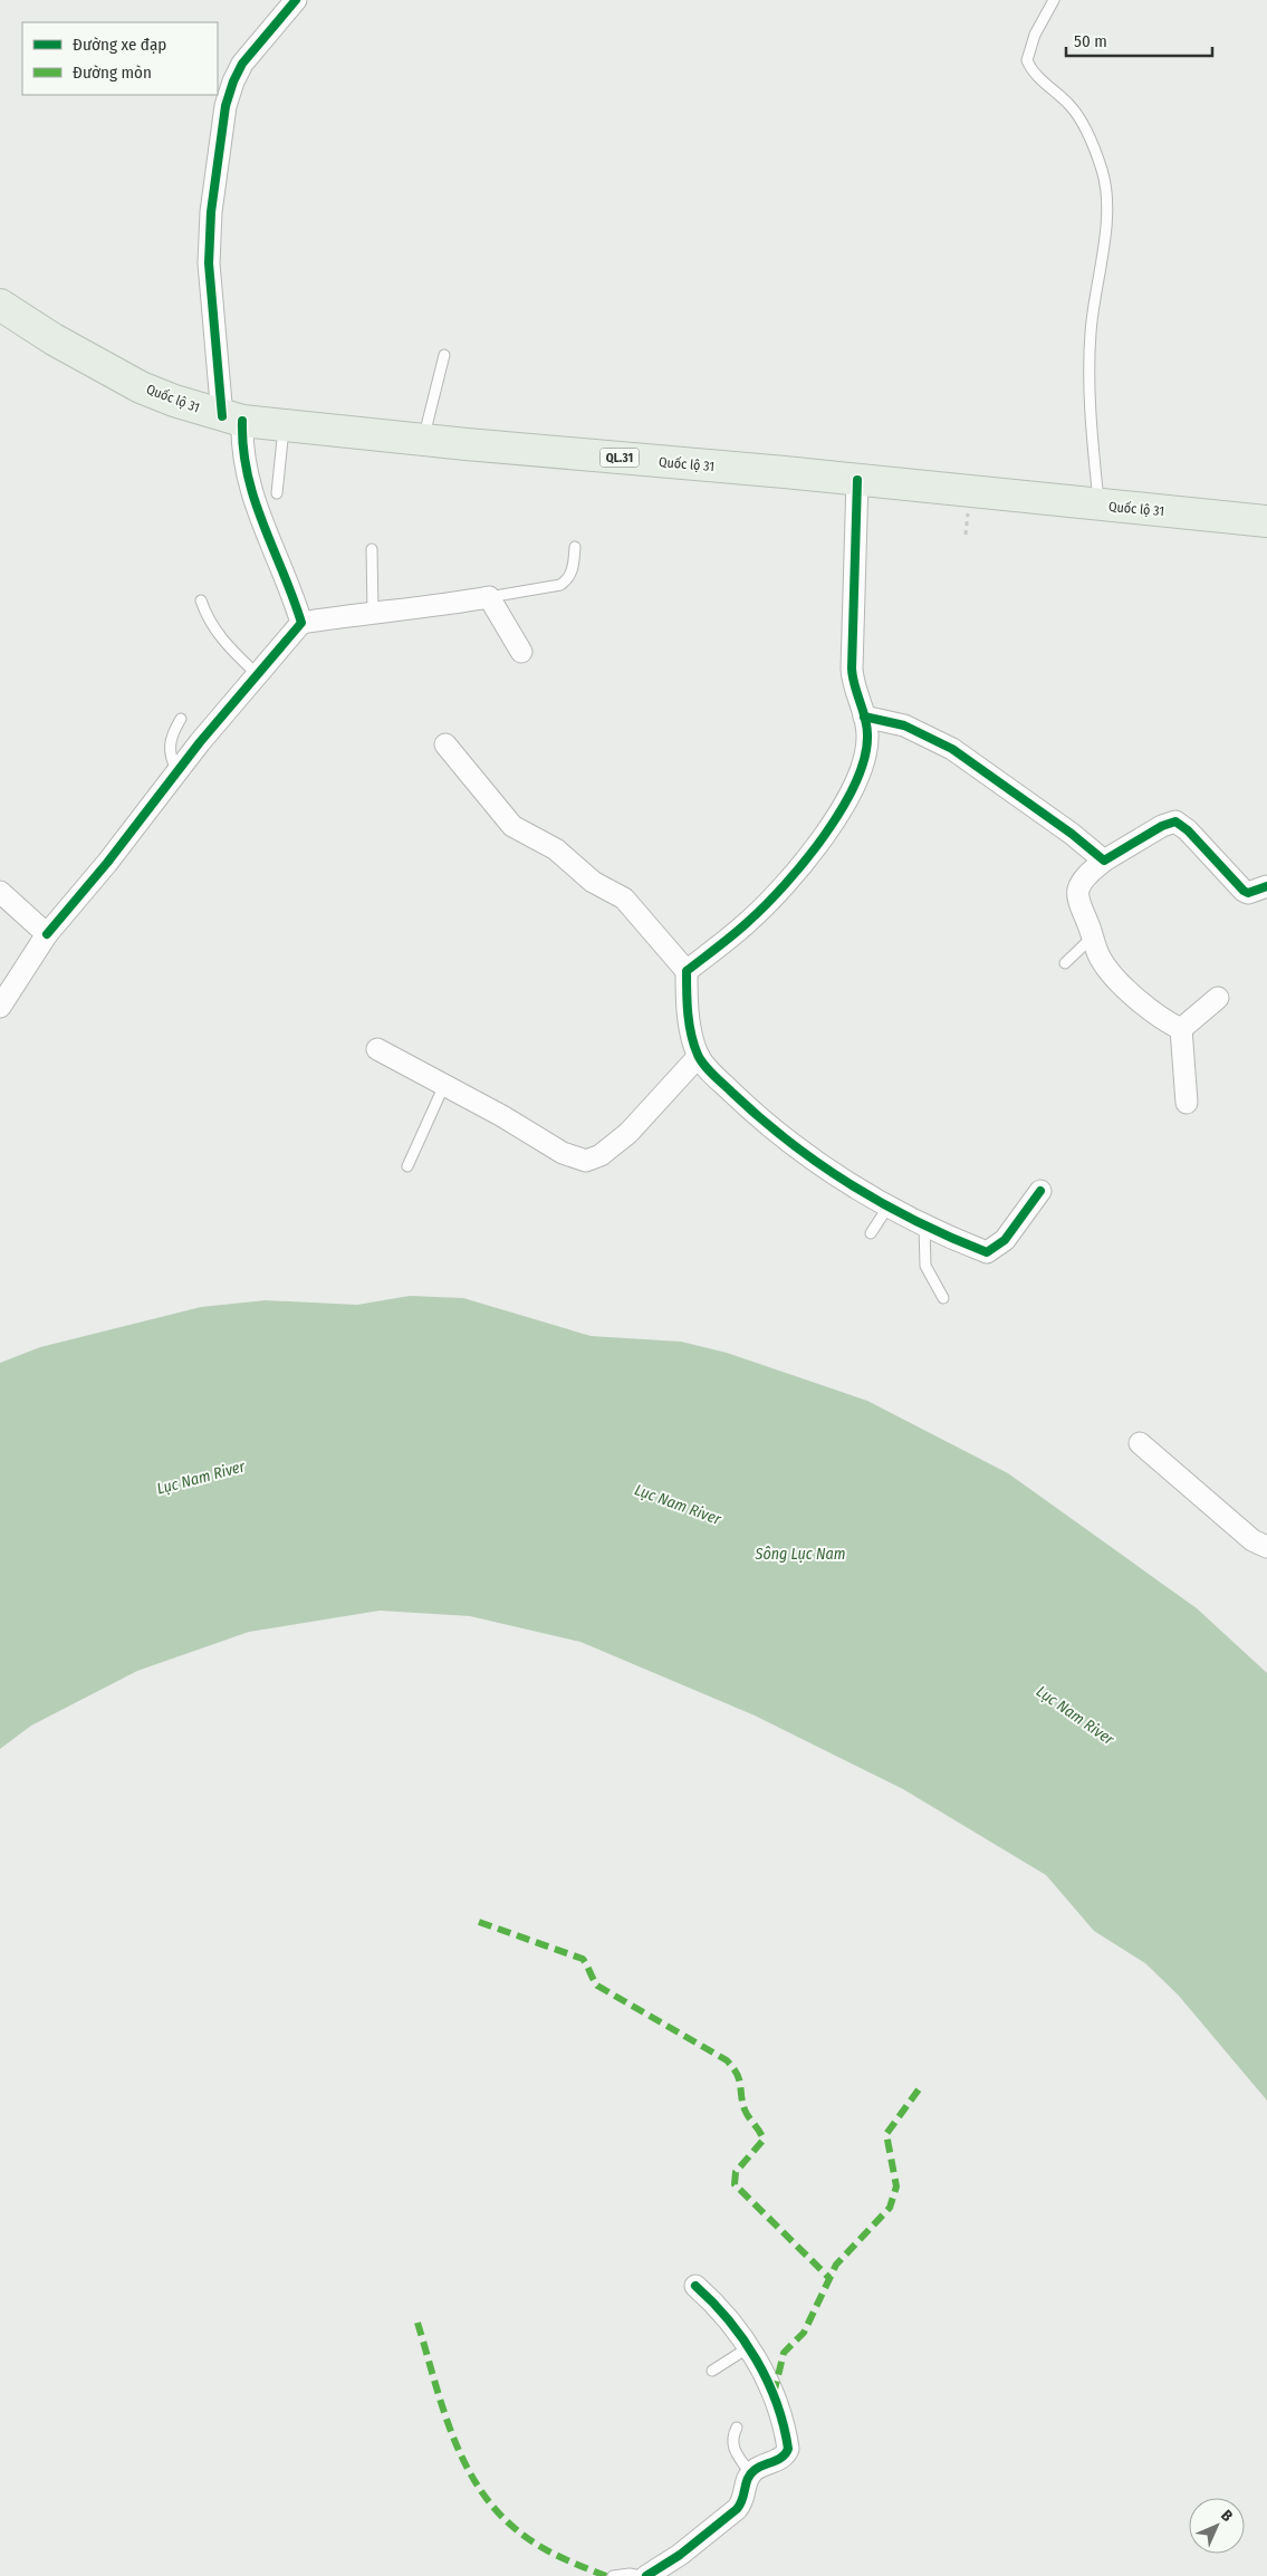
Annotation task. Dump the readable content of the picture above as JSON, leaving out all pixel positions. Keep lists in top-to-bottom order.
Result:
{
  "streets": {
    "highway": ["Quốc lộ 31", "QL.31"]
  },
  "water": ["Lục Nam River", "Sông Lục Nam"],
  "legend": ["Đường xe đạp", "Đường mòn"],
  "scale_bar": "50 m",
  "north": "top right"
}
